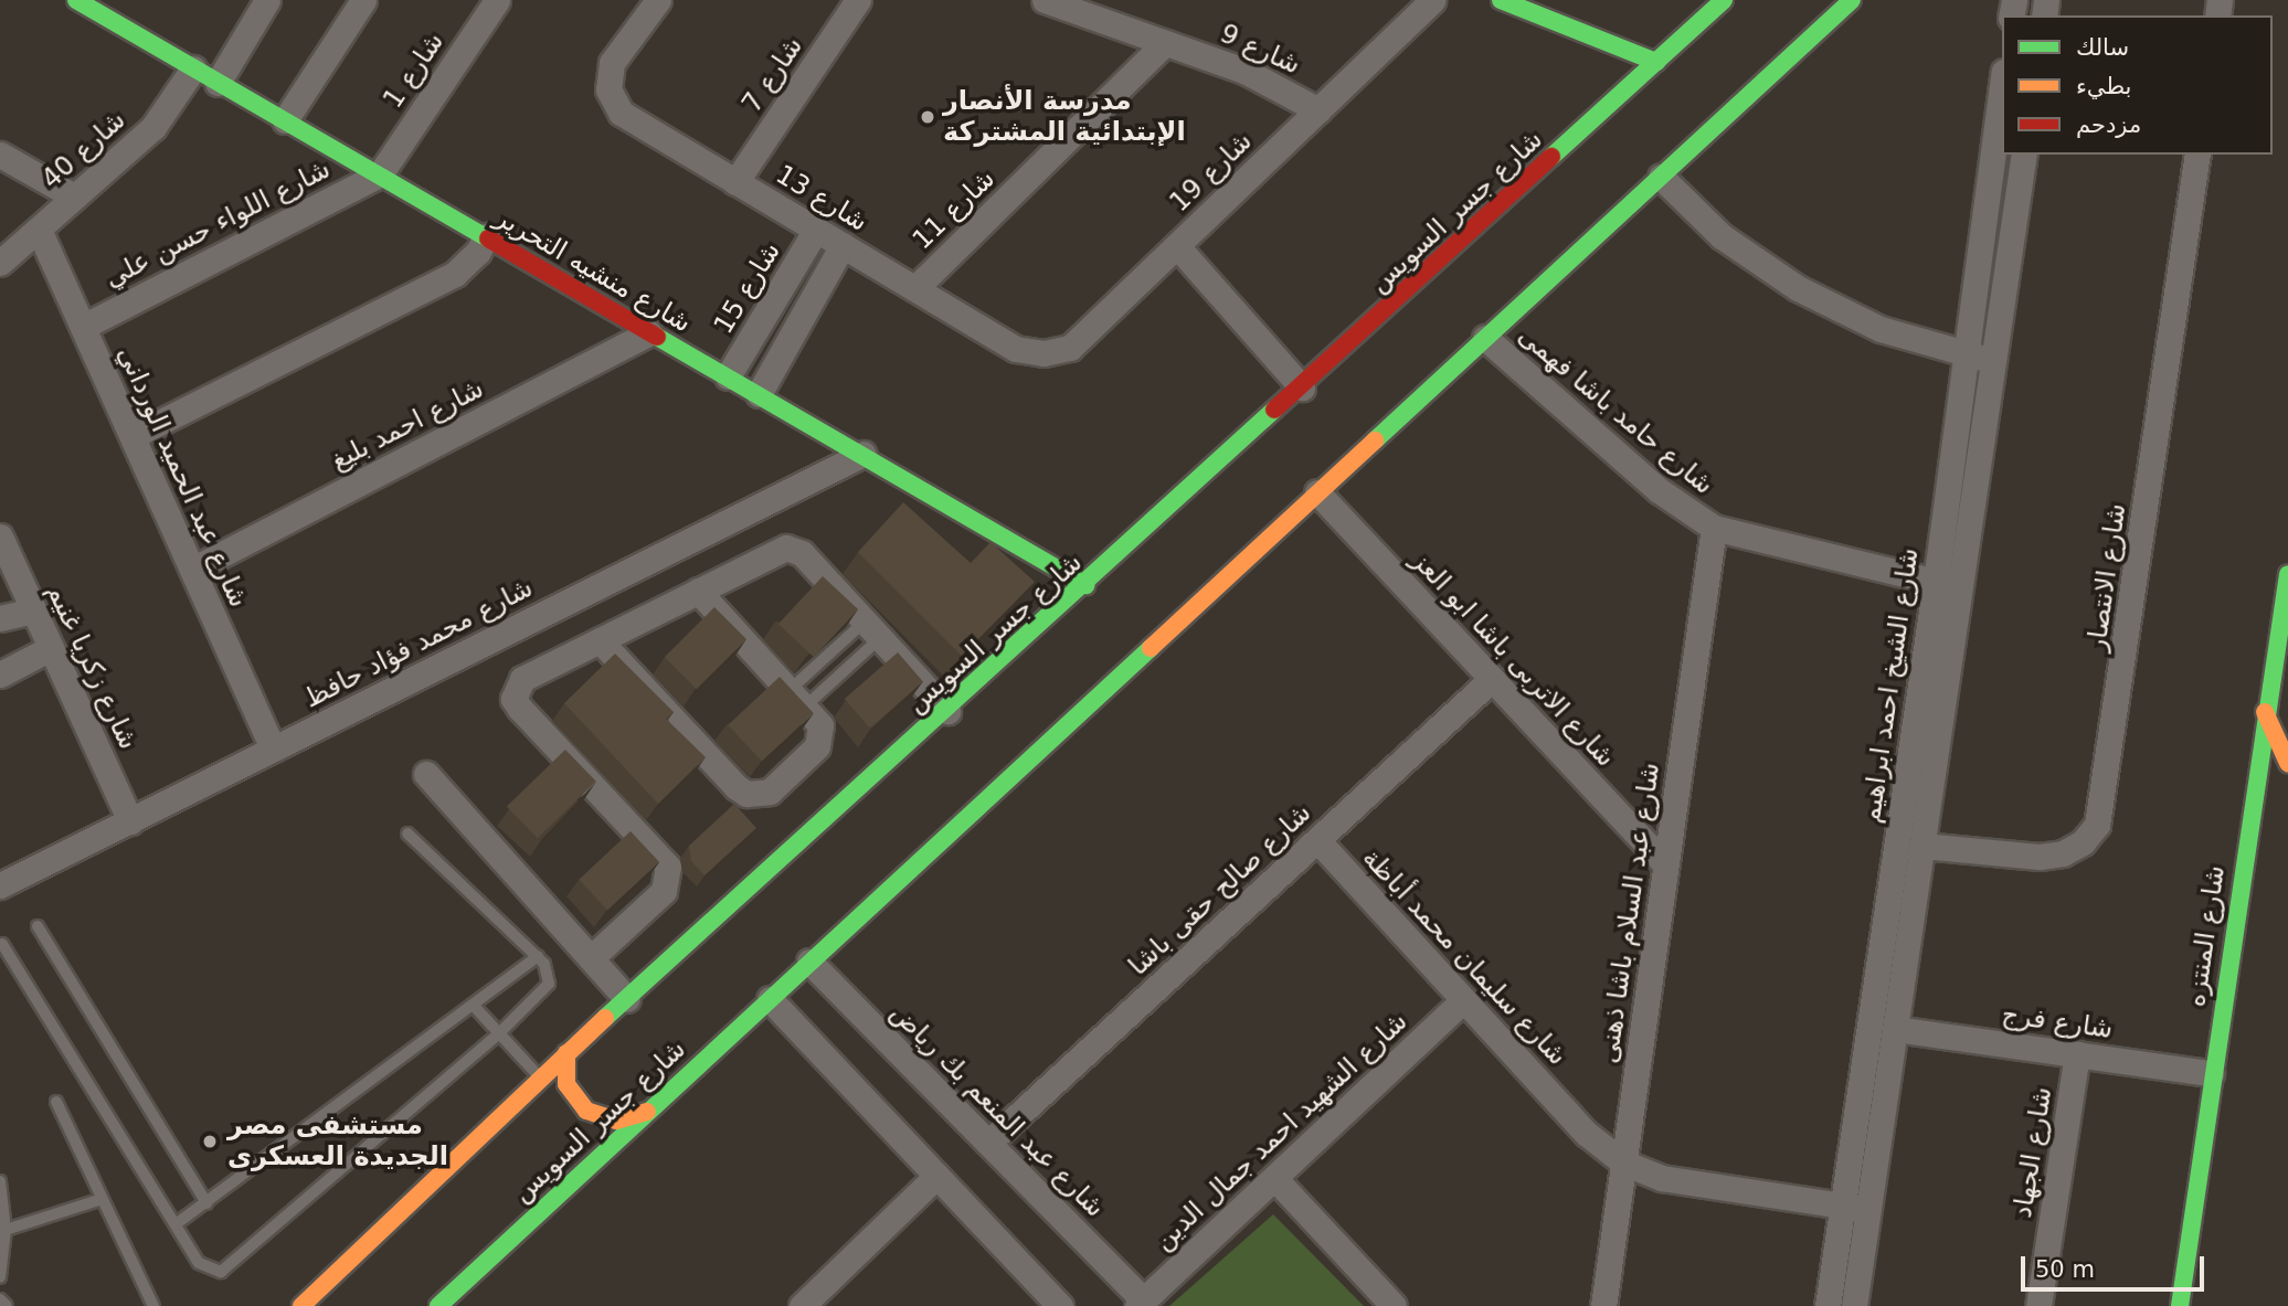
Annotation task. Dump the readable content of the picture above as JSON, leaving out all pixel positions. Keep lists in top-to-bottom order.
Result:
{
  "streets": {
    "main road": ["شارع جسر السويس", "شارع منشيه التحرير", "شارع المنتزه"],
    "street": [
      "شارع 9",
      "شارع 1",
      "شارع 7",
      "شارع 40",
      "شارع 19",
      "شارع 13",
      "شارع 11",
      "شارع اللواء حسن علي",
      "شارع 15",
      "شارع حامد باشا فهمى",
      "شارع احمد بليغ",
      "شارع عبد الحميد الورداني",
      "شارع الانتصار",
      "شارع محمد فؤاد حافظ",
      "شارع الاتربى باشا ابو العز",
      "شارع زكريا غنيم",
      "شارع الشيخ احمد ابراهيم",
      "شارع صالح حقى باشا",
      "شارع عبد السلام باشا ذهنى",
      "شارع سليمان محمد أباظة",
      "شارع فرج",
      "شارع عبد المنعم بك رياض",
      "شارع الشهيد احمد جمال الدين",
      "شارع الجهاد"
    ]
  },
  "crossings": [
    ["شارع 9", "شارع 19"],
    ["شارع 9", "شارع 11"],
    ["شارع 1", "شارع اللواء حسن علي"],
    ["شارع 1", "شارع منشيه التحرير"],
    ["شارع 7", "شارع 13"],
    ["شارع 40", "شارع منشيه التحرير"],
    ["شارع 40", "شارع عبد الحميد الورداني"],
    ["شارع 19", "شارع 13"],
    ["شارع 13", "شارع 11"],
    ["شارع 13", "شارع 15"],
    ["شارع جسر السويس", "شارع منشيه التحرير"],
    ["شارع جسر السويس", "شارع حامد باشا فهمى"],
    ["شارع جسر السويس", "شارع الاتربى باشا ابو العز"],
    ["شارع جسر السويس", "شارع عبد المنعم بك رياض"],
    ["شارع اللواء حسن علي", "شارع منشيه التحرير"],
    ["شارع اللواء حسن علي", "شارع عبد الحميد الورداني"],
    ["شارع منشيه التحرير", "شارع 15"],
    ["شارع منشيه التحرير", "شارع احمد بليغ"],
    ["شارع منشيه التحرير", "شارع محمد فؤاد حافظ"],
    ["شارع حامد باشا فهمى", "شارع الشيخ احمد ابراهيم"],
    ["شارع حامد باشا فهمى", "شارع عبد السلام باشا ذهنى"],
    ["شارع احمد بليغ", "شارع عبد الحميد الورداني"],
    ["شارع عبد الحميد الورداني", "شارع محمد فؤاد حافظ"],
    ["شارع الانتصار", "شارع الشيخ احمد ابراهيم"],
    ["شارع محمد فؤاد حافظ", "شارع زكريا غنيم"],
    ["شارع الاتربى باشا ابو العز", "شارع صالح حقى باشا"],
    ["شارع الاتربى باشا ابو العز", "شارع عبد السلام باشا ذهنى"],
    ["شارع الشيخ احمد ابراهيم", "شارع سليمان محمد أباظة"],
    ["شارع الشيخ احمد ابراهيم", "شارع فرج"],
    ["شارع صالح حقى باشا", "شارع سليمان محمد أباظة"],
    ["شارع صالح حقى باشا", "شارع عبد المنعم بك رياض"],
    ["شارع عبد السلام باشا ذهنى", "شارع سليمان محمد أباظة"],
    ["شارع المنتزه", "شارع فرج"],
    ["شارع سليمان محمد أباظة", "شارع الشهيد احمد جمال الدين"],
    ["شارع فرج", "شارع الجهاد"],
    ["شارع عبد المنعم بك رياض", "شارع الشهيد احمد جمال الدين"]
  ],
  "places": ["مدرسة الأنصار الإبتدائية المشتركة", "مستشفى مصر الجديدة العسكرى"],
  "legend": ["سالك", "بطيء", "مزدحم"],
  "scale_bar": "50 m"
}
